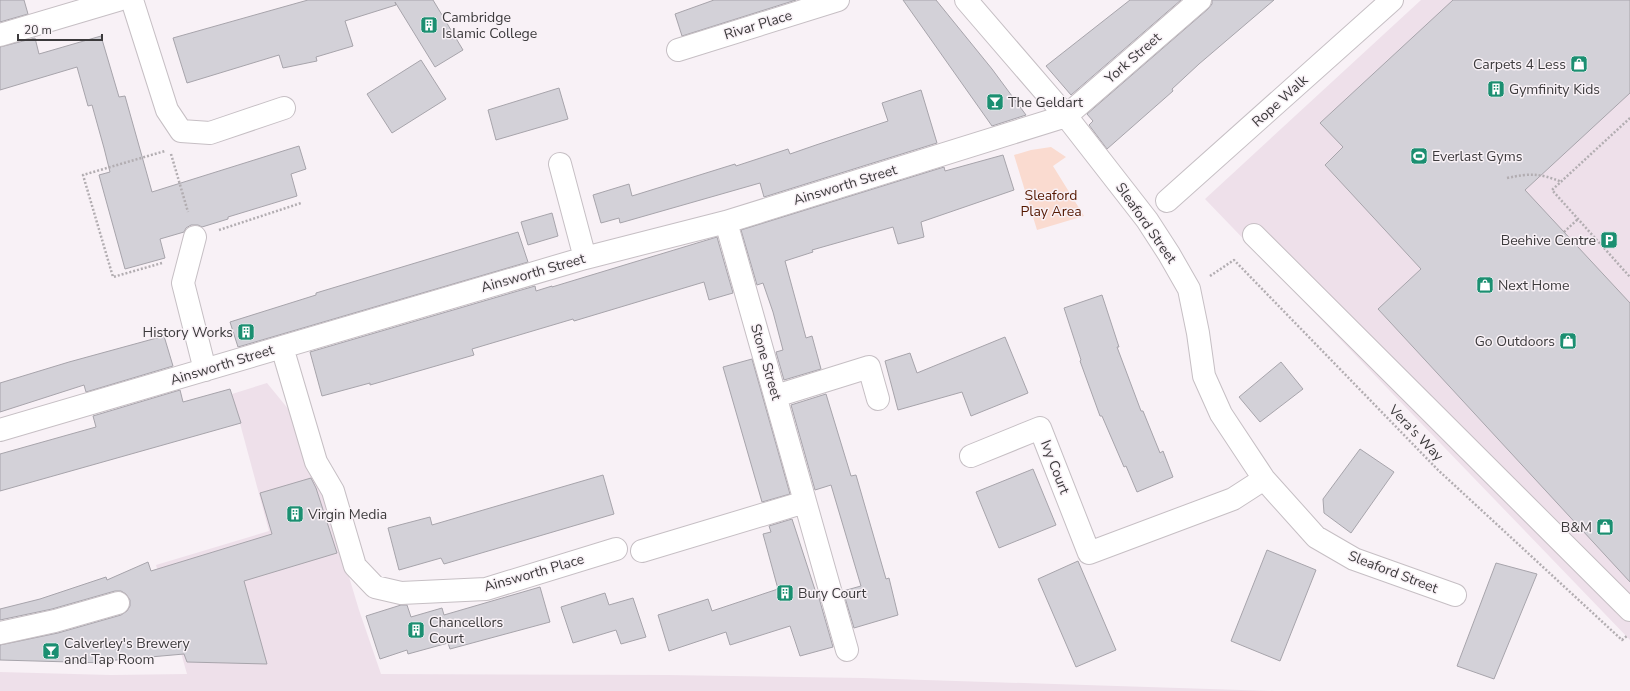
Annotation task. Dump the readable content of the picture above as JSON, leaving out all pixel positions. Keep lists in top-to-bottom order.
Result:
{
  "streets": {
    "street": [
      "Rivar Place",
      "York Street",
      "Rope Walk",
      "Ainsworth Street",
      "Sleaford Street",
      "Stone Street",
      "Ivy Court",
      "Ainsworth Place"
    ],
    "path": ["Vera's Way"]
  },
  "crossings": [
    ["York Street", "Ainsworth Street"],
    ["York Street", "Sleaford Street"],
    ["Ainsworth Street", "Sleaford Street"],
    ["Ainsworth Street", "Stone Street"],
    ["Ainsworth Street", "Ainsworth Place"],
    ["Sleaford Street", "Vera's Way"],
    ["Sleaford Street", "Ivy Court"]
  ],
  "parks": ["Sleaford Play Area"],
  "places": {
    "building": [
      "Cambridge Islamic College",
      "Gymfinity Kids",
      "History Works",
      "Virgin Media",
      "Bury Court",
      "Chancellors Court"
    ],
    "shop": [
      "Carpets 4 Less",
      "Next Home",
      "Go Outdoors",
      "B&M"
    ],
    "bar": ["The Geldart", "Calverley's Brewery and Tap Room"],
    "sports": ["Everlast Gyms"],
    "parking": ["Beehive Centre"]
  },
  "scale_bar": "20 m"
}
